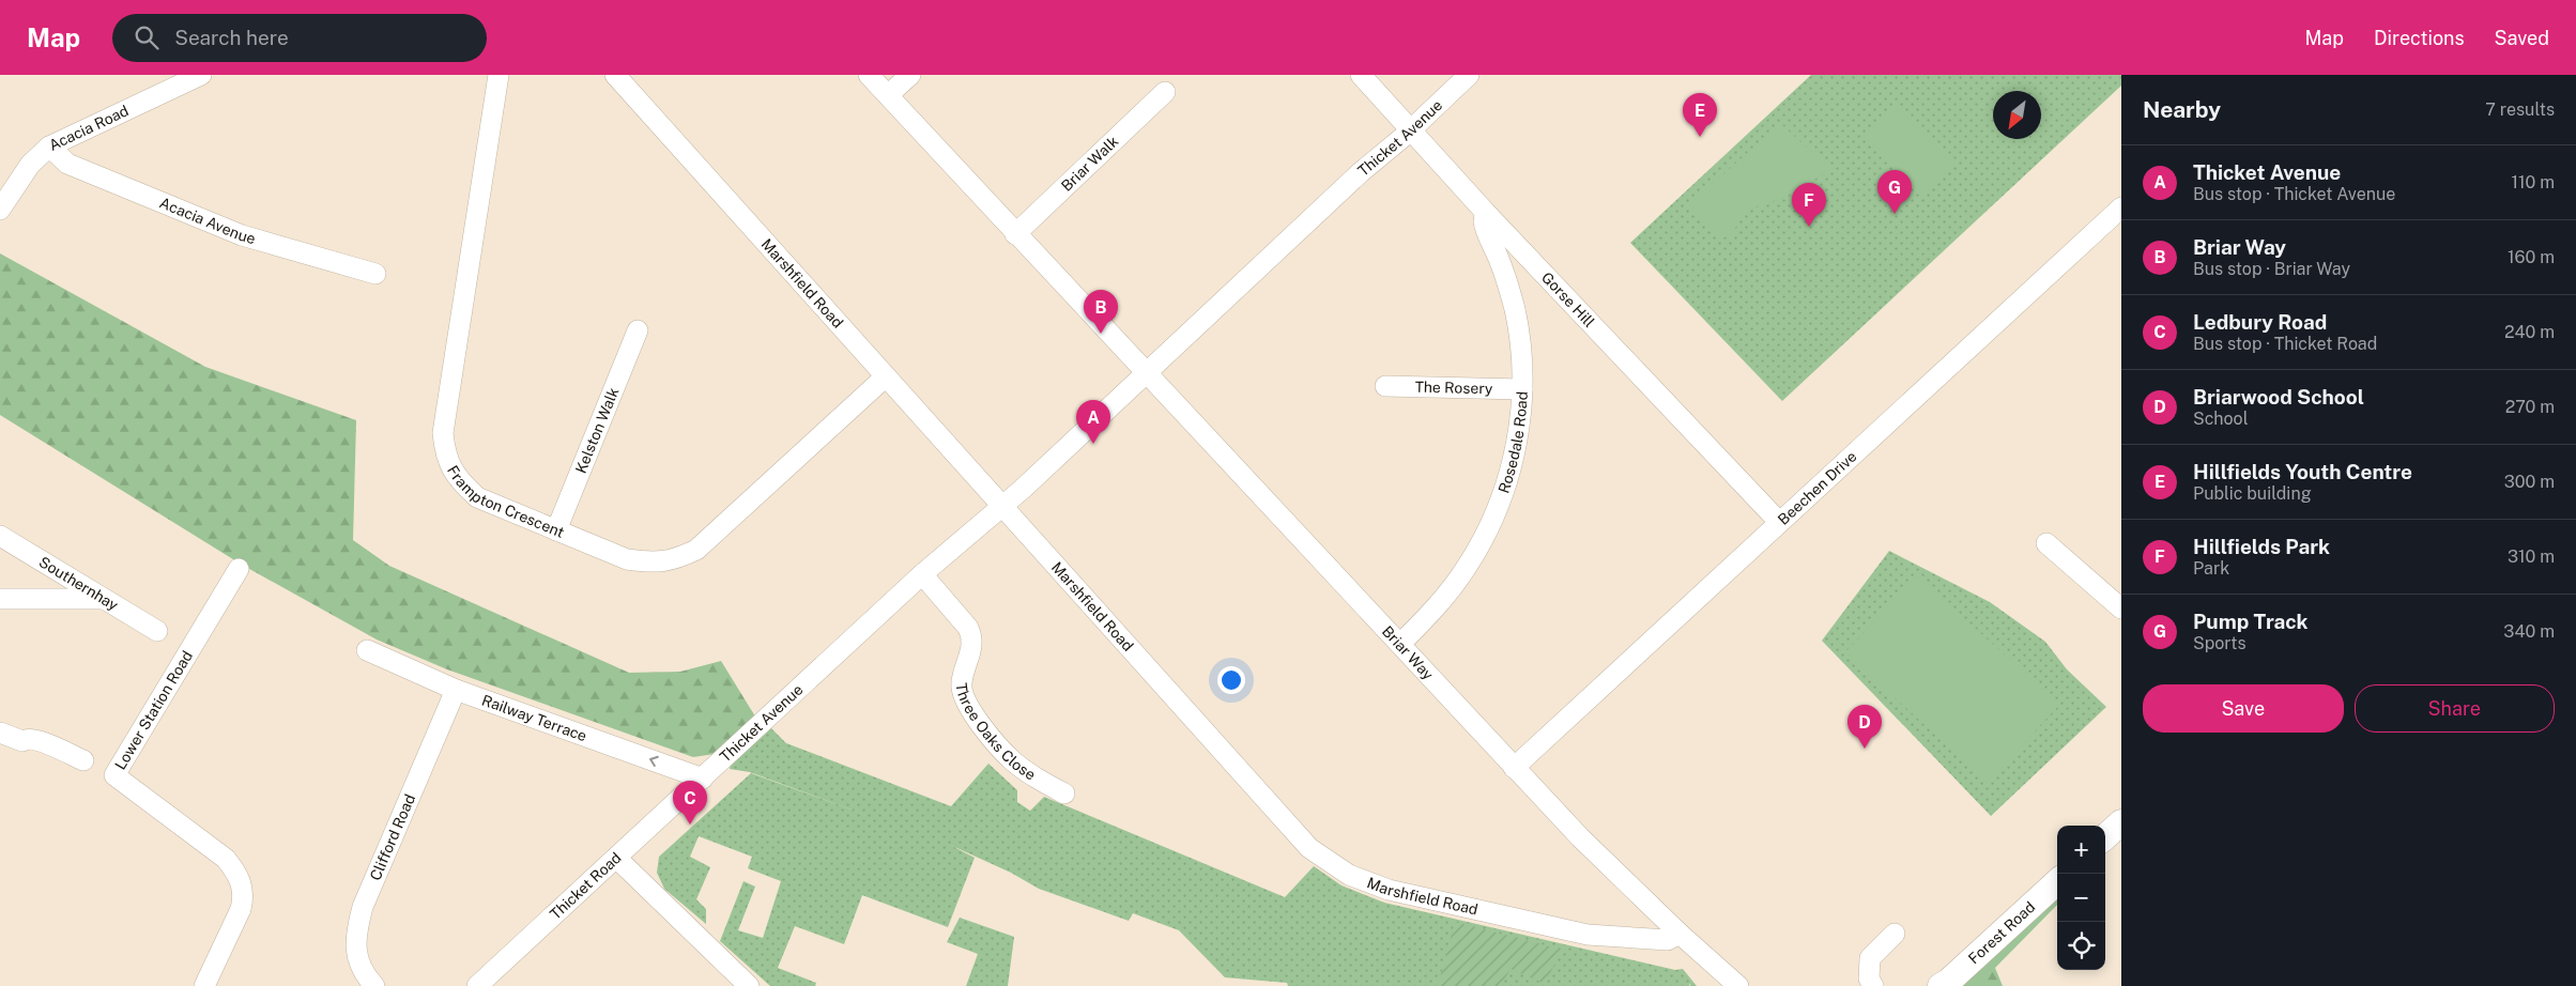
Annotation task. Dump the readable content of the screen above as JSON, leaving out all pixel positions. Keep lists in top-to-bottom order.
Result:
{
  "streets": {
    "main road": ["Forest Road"],
    "street": [
      "Acacia Road",
      "Thicket Avenue",
      "Briar Walk",
      "Acacia Avenue",
      "Marshfield Road",
      "Gorse Hill",
      "The Rosery",
      "Kelston Walk",
      "Rosedale Road",
      "Beechen Drive",
      "Frampton Crescent",
      "Southernhay",
      "Briar Way",
      "Lower Station Road",
      "Railway Terrace",
      "Three Oaks Close",
      "Clifford Road",
      "Thicket Road"
    ]
  },
  "crossings": [
    ["Acacia Road", "Acacia Avenue"],
    ["Thicket Avenue", "Marshfield Road"],
    ["Thicket Avenue", "Gorse Hill"],
    ["Thicket Avenue", "Briar Way"],
    ["Thicket Avenue", "Railway Terrace"],
    ["Thicket Avenue", "Three Oaks Close"],
    ["Thicket Avenue", "Thicket Road"],
    ["Briar Walk", "Briar Way"],
    ["Marshfield Road", "Frampton Crescent"],
    ["Marshfield Road", "Briar Way"],
    ["Gorse Hill", "Rosedale Road"],
    ["Gorse Hill", "Beechen Drive"],
    ["The Rosery", "Rosedale Road"],
    ["Kelston Walk", "Frampton Crescent"],
    ["Rosedale Road", "Briar Way"],
    ["Beechen Drive", "Briar Way"],
    ["Railway Terrace", "Clifford Road"],
    ["Railway Terrace", "Thicket Road"]
  ],
  "one_way": ["Railway Terrace"],
  "north": "bottom left",
  "page": {
    "header": "Map",
    "search": "Search here",
    "nav": ["Map", "Directions", "Saved"],
    "heading": ["Nearby", "7 results"],
    "pins": [
      "E",
      "G",
      "F",
      "B",
      "A",
      "D",
      "C"
    ],
    "list": [
      {
        "mark": "A",
        "name": "Thicket Avenue",
        "note": "Bus stop · Thicket Avenue",
        "value": "110 m"
      },
      {
        "mark": "B",
        "name": "Briar Way",
        "note": "Bus stop · Briar Way",
        "value": "160 m"
      },
      {
        "mark": "C",
        "name": "Ledbury Road",
        "note": "Bus stop · Thicket Road",
        "value": "240 m"
      },
      {
        "mark": "D",
        "name": "Briarwood School",
        "note": "School",
        "value": "270 m"
      },
      {
        "mark": "E",
        "name": "Hillfields Youth Centre",
        "note": "Public building",
        "value": "300 m"
      },
      {
        "mark": "F",
        "name": "Hillfields Park",
        "note": "Park",
        "value": "310 m"
      },
      {
        "mark": "G",
        "name": "Pump Track",
        "note": "Sports",
        "value": "340 m"
      }
    ],
    "buttons": ["Save", "Share"],
    "map_buttons": ["+", "−"]
  }
}
